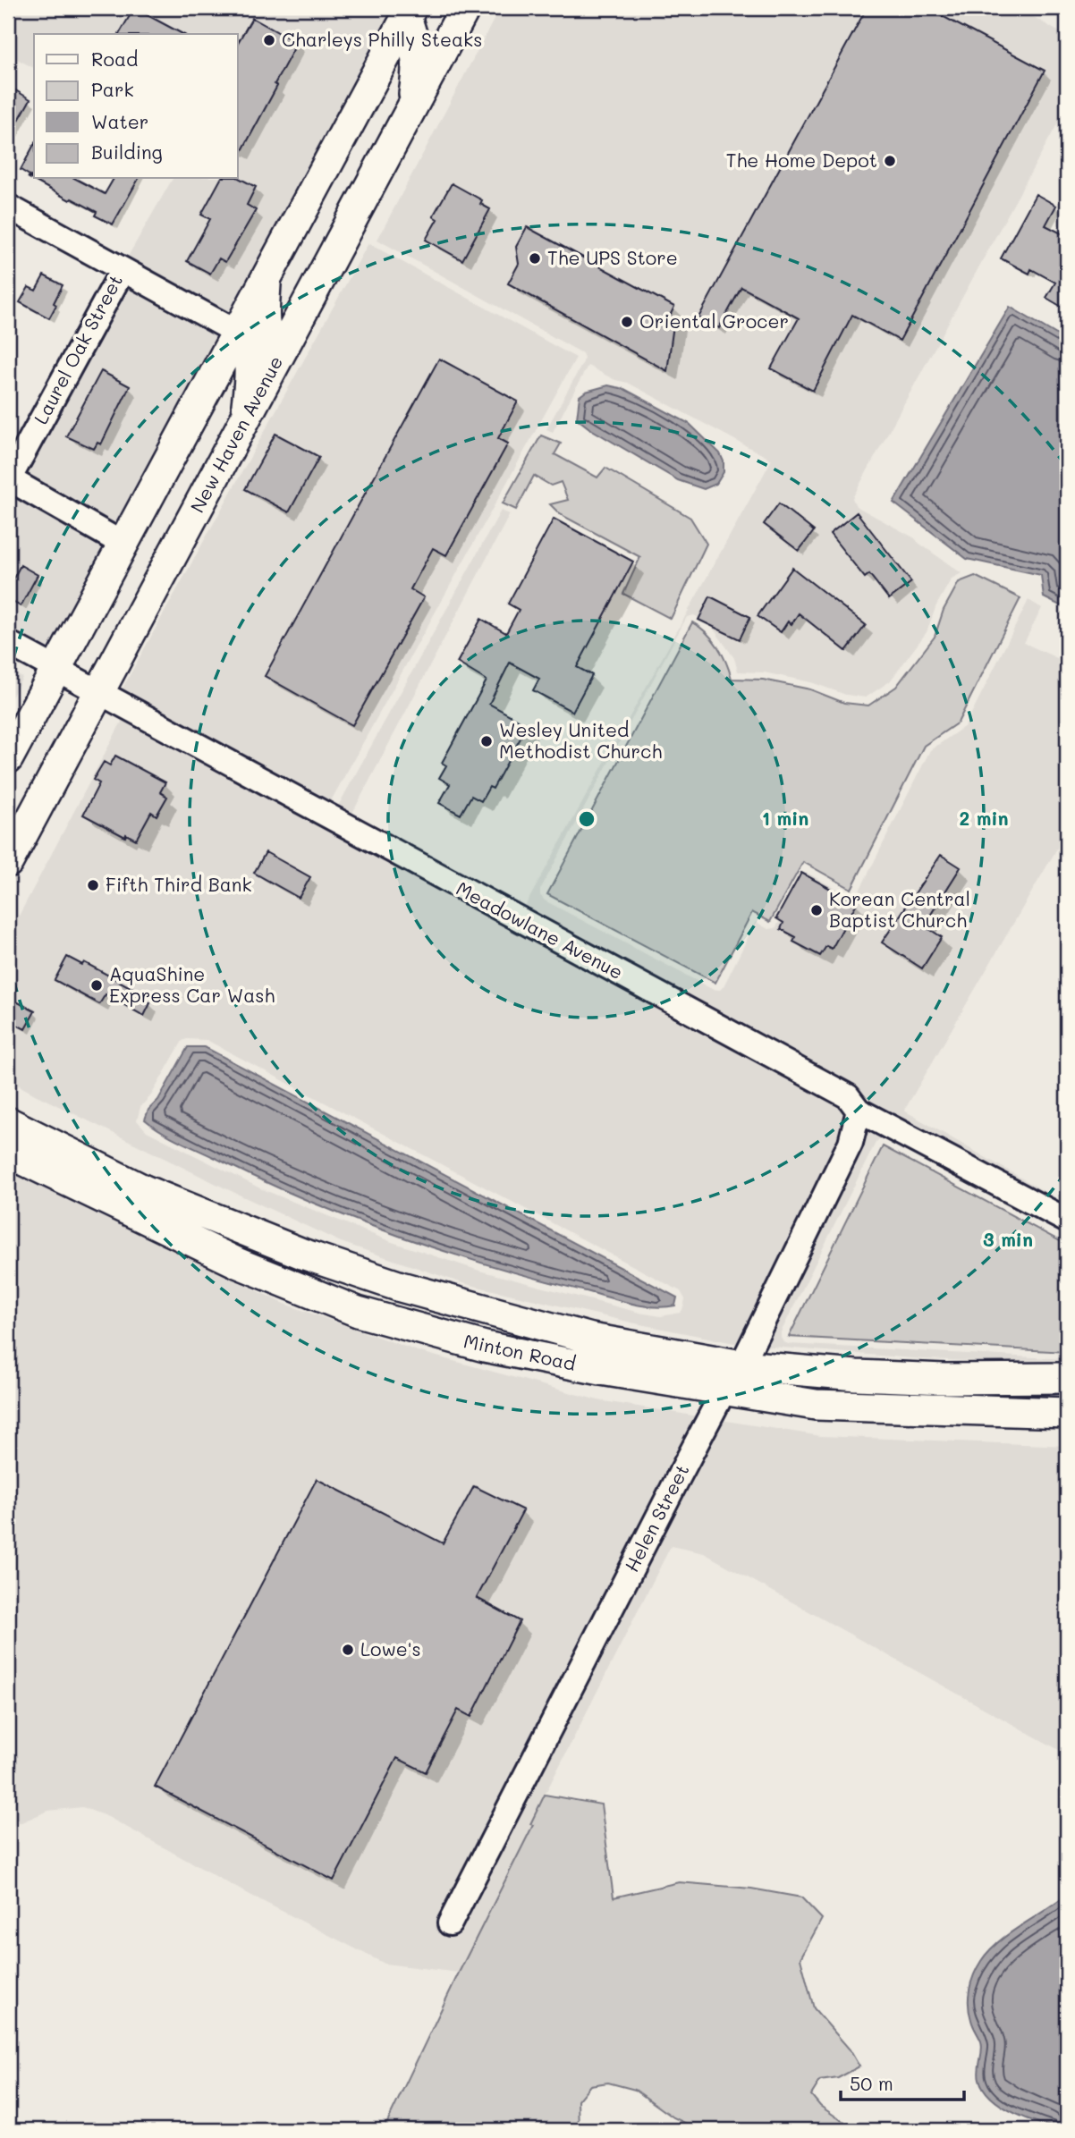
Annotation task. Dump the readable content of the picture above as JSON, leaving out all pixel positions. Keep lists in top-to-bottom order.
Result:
{
  "streets": {
    "main road": ["New Haven Avenue", "Minton Road"],
    "street": ["Laurel Oak Street", "Meadowlane Avenue", "Helen Street"]
  },
  "crossings": [
    ["New Haven Avenue", "Meadowlane Avenue"],
    ["Meadowlane Avenue", "Helen Street"],
    ["Minton Road", "Helen Street"]
  ],
  "places": [
    "Charleys Philly Steaks",
    "The Home Depot",
    "The UPS Store",
    "Oriental Grocer",
    "Wesley United Methodist Church",
    "Fifth Third Bank",
    "Korean Central Baptist Church",
    "AquaShine Express Car Wash",
    "Lowe's"
  ],
  "legend": [
    "Road",
    "Park",
    "Water",
    "Building"
  ],
  "scale_bar": "50 m",
  "rings": ["1 min", "2 min", "3 min"]
}
